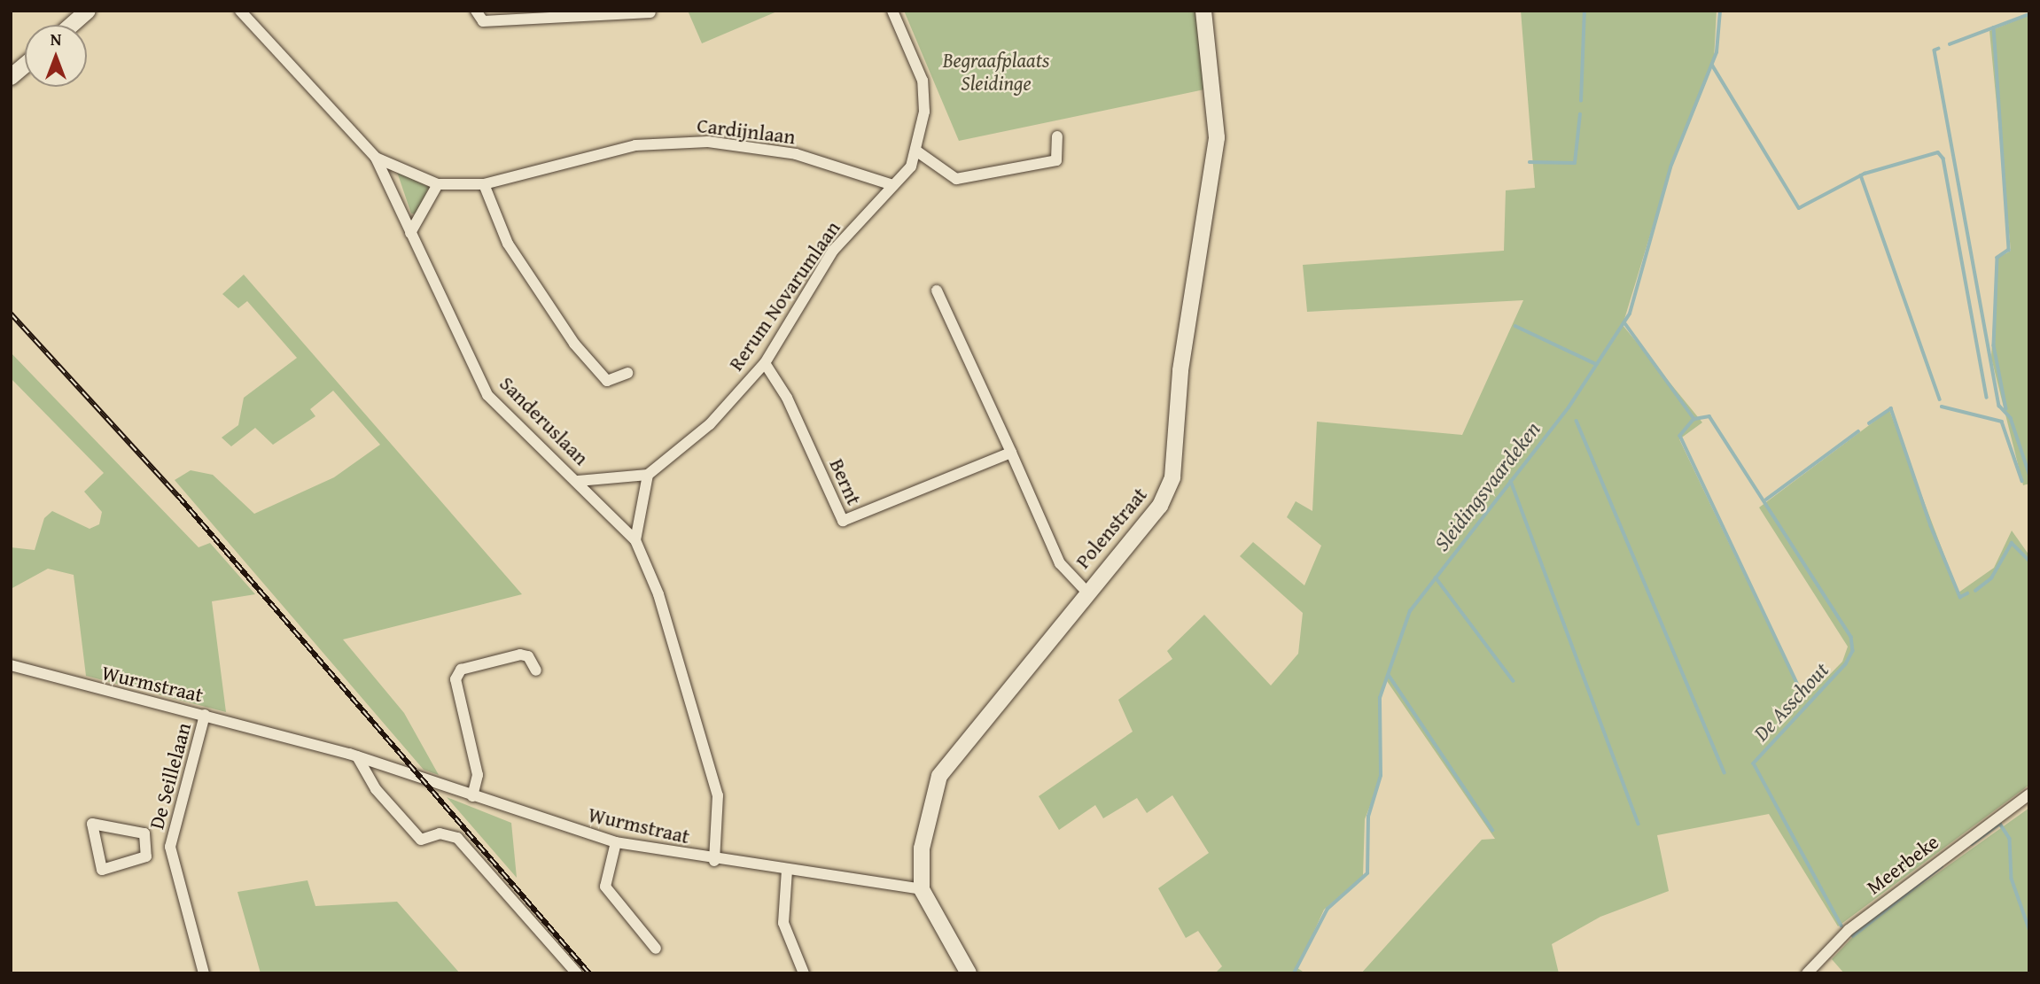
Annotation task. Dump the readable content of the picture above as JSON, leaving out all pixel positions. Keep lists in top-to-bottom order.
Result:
{
  "streets": {
    "main road": ["Polenstraat"],
    "street": [
      "Cardijnlaan",
      "Rerum Novarumlaan",
      "Sanderuslaan",
      "Bernt",
      "Wurmstraat",
      "De Seillelaan",
      "Meerbeke"
    ]
  },
  "crossings": [
    ["Cardijnlaan", "Rerum Novarumlaan"],
    ["Cardijnlaan", "Sanderuslaan"],
    ["Rerum Novarumlaan", "Bernt"],
    ["Sanderuslaan", "Wurmstraat"],
    ["Polenstraat", "Wurmstraat"],
    ["Wurmstraat", "De Seillelaan"]
  ],
  "water": ["Sleidingsvaardeken", "De Asschout"],
  "parks": ["Begraafplaats Sleidinge"],
  "north": "top"
}
